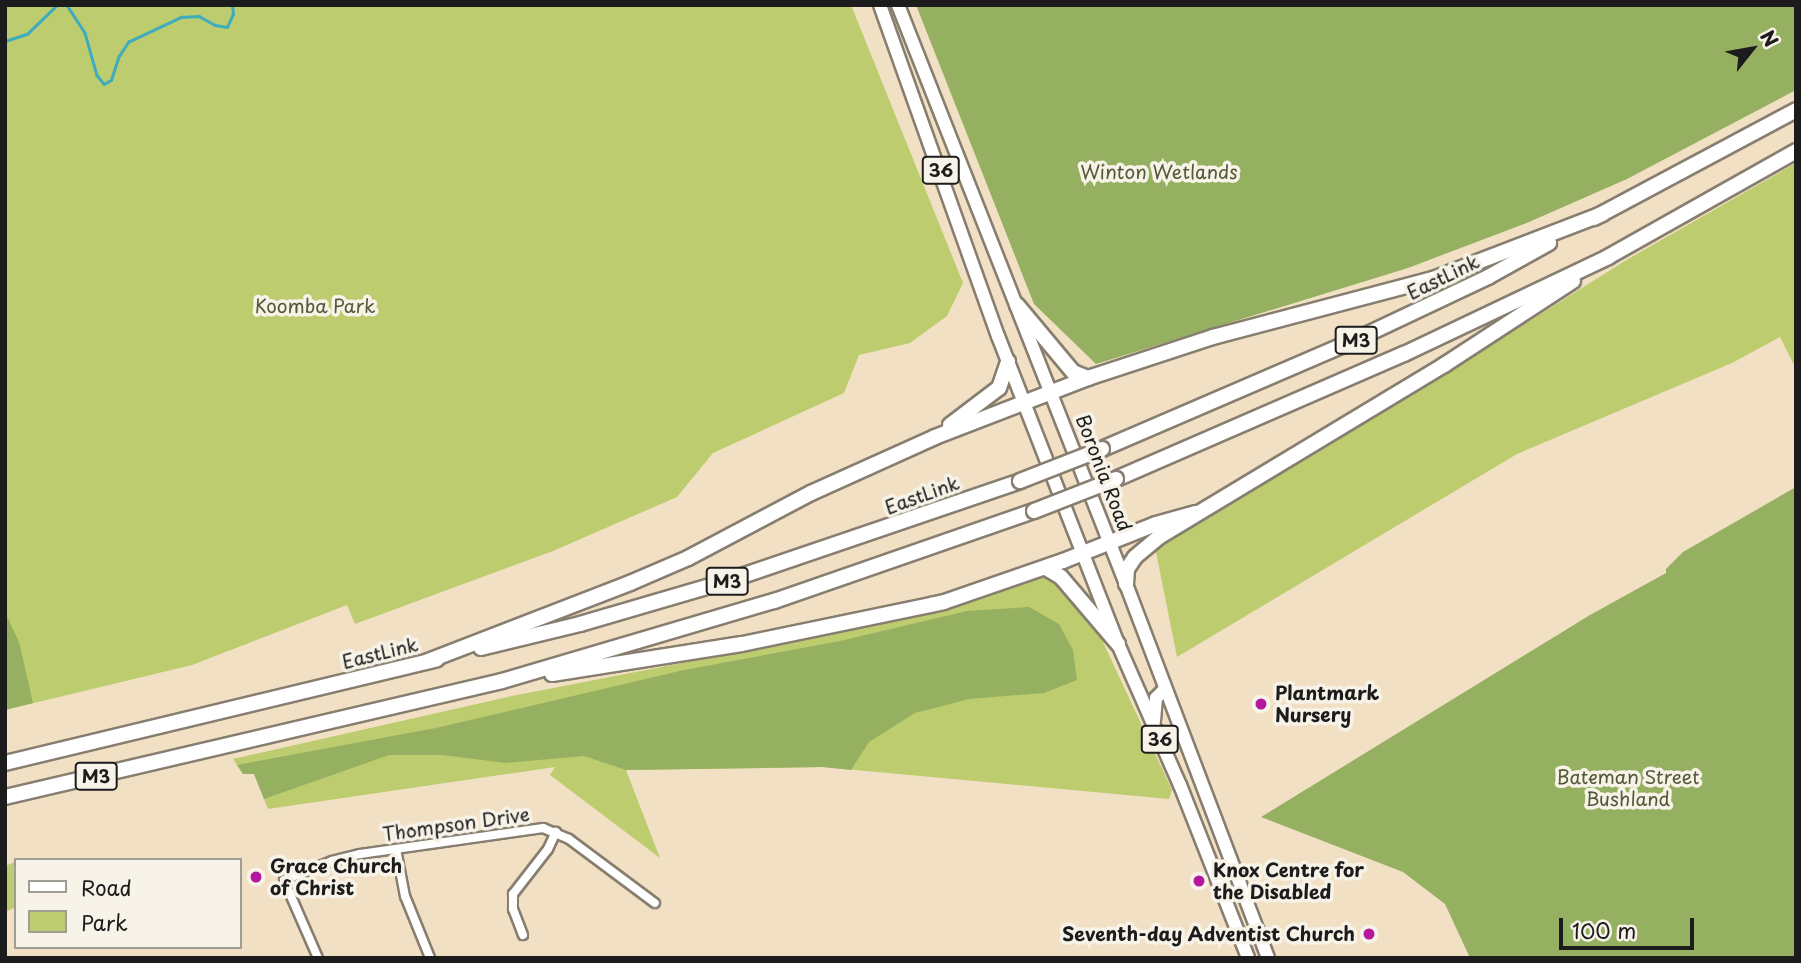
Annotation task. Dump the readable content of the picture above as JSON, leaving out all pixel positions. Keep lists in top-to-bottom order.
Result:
{
  "streets": {
    "highway": ["EastLink", "M3"],
    "main road": ["36", "Boronia Road"],
    "street": ["Thompson Drive"]
  },
  "parks": ["Winton Wetlands", "Koomba Park", "Bateman Street Bushland"],
  "places": [
    "Plantmark Nursery",
    "Grace Church of Christ",
    "Knox Centre for the Disabled",
    "Seventh-day Adventist Church"
  ],
  "legend": ["Road", "Park"],
  "scale_bar": "100 m",
  "north": "top right"
}
